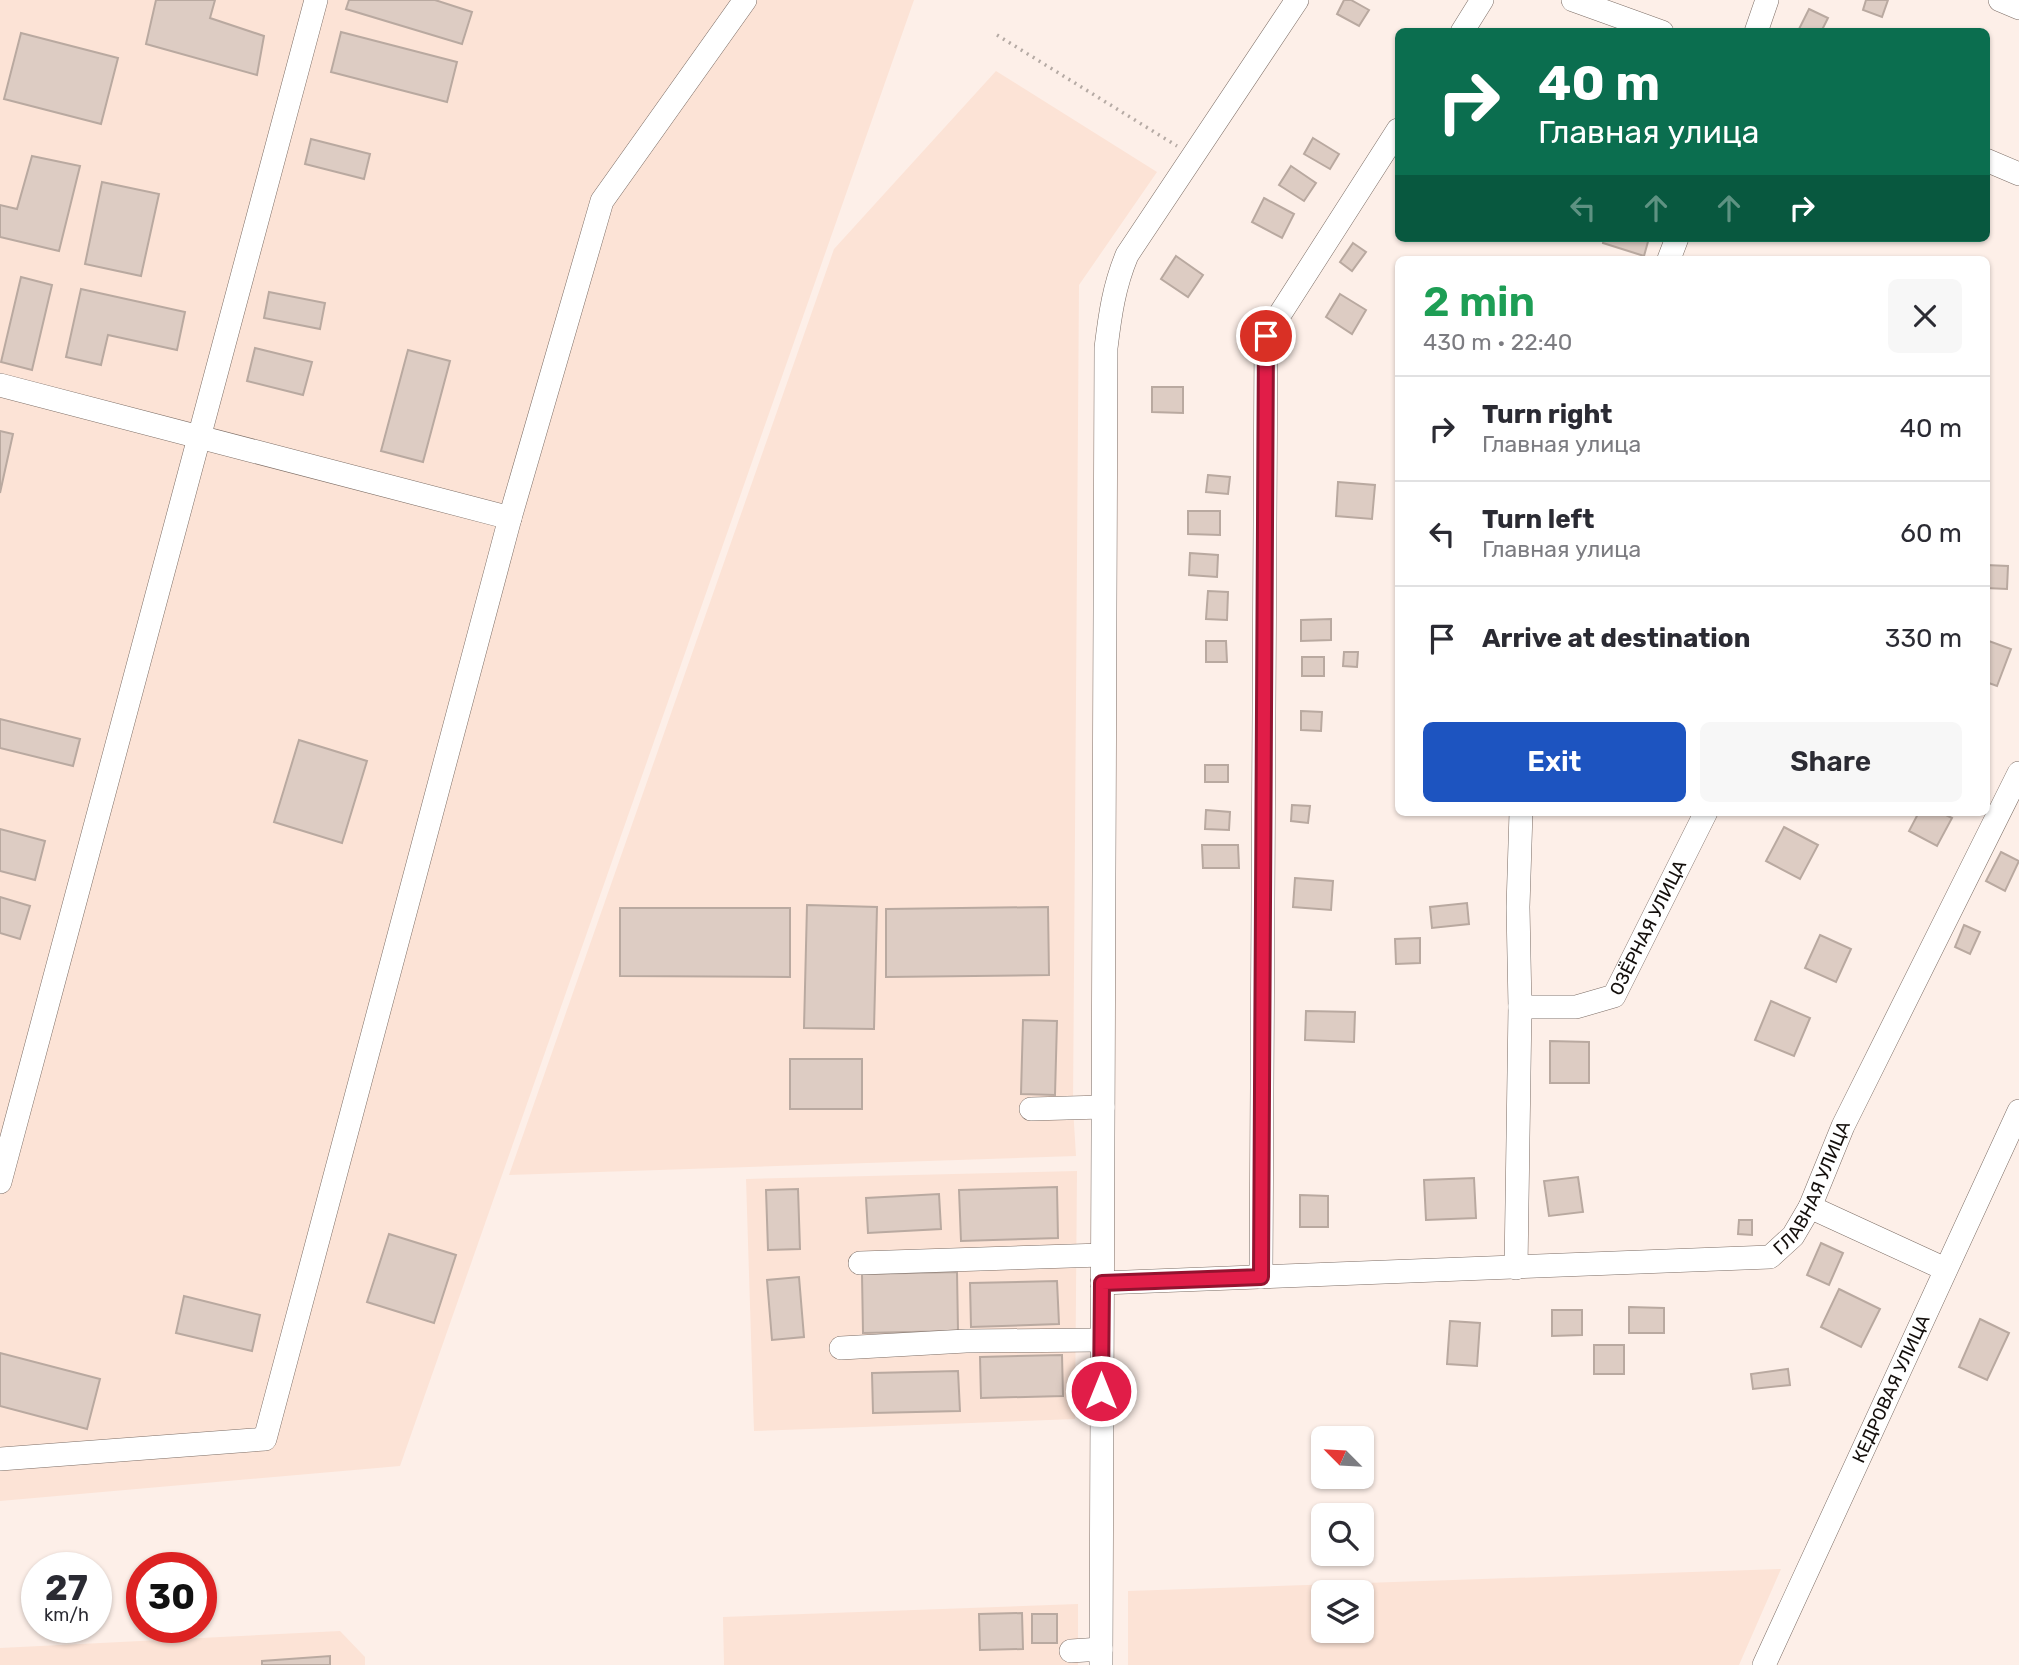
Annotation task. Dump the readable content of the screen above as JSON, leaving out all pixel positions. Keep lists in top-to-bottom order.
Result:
{
  "streets": {
    "street": ["ОЗЁРНАЯ УЛИЦА", "ГЛАВНАЯ УЛИЦА", "КЕДРОВАЯ УЛИЦА"]
  },
  "north": "top left",
  "page": {
    "turn": ["40 m", "Главная улица"],
    "heading": ["2 min", "430 m · 22:40"],
    "list": [
      {
        "name": "Turn right",
        "note": "Главная улица",
        "value": "40 m"
      },
      {
        "name": "Turn left",
        "note": "Главная улица",
        "value": "60 m"
      },
      {
        "name": "Arrive at destination",
        "value": "330 m"
      }
    ],
    "buttons": ["Exit", "Share"],
    "speed": "27 km/h",
    "limit": "30"
  }
}
